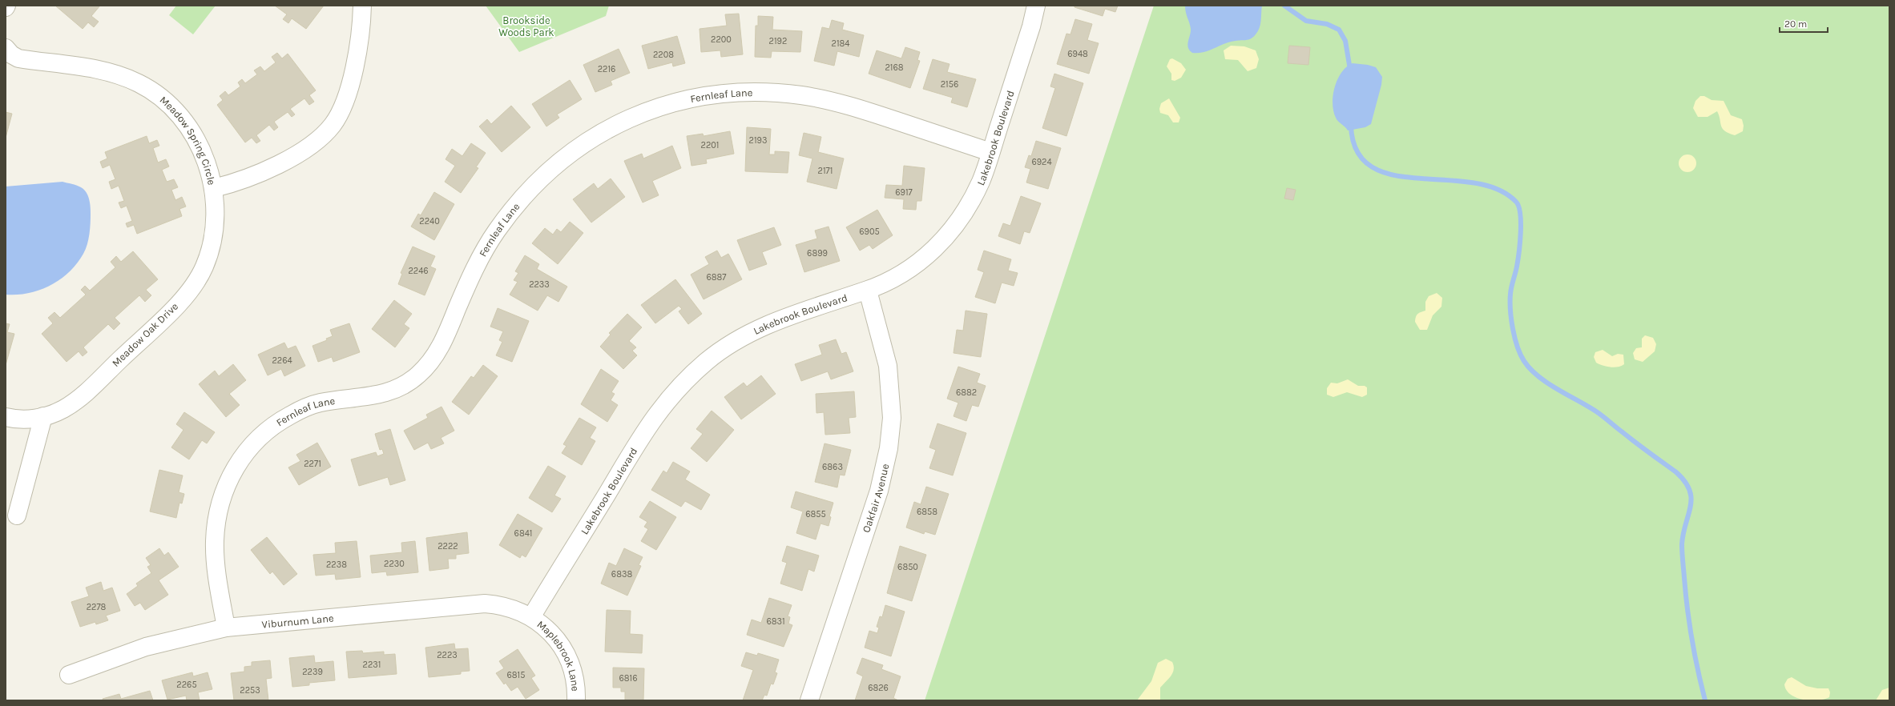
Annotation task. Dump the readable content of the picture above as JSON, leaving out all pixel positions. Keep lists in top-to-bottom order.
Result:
{
  "streets": {
    "street": [
      "Fernleaf Lane",
      "Lakebrook Boulevard",
      "Meadow Spring Circle",
      "Meadow Oak Drive",
      "Oakfair Avenue",
      "Viburnum Lane",
      "Maplebrook Lane"
    ]
  },
  "crossings": [
    ["Fernleaf Lane", "Lakebrook Boulevard"],
    ["Fernleaf Lane", "Viburnum Lane"],
    ["Lakebrook Boulevard", "Oakfair Avenue"],
    ["Lakebrook Boulevard", "Viburnum Lane"],
    ["Lakebrook Boulevard", "Maplebrook Lane"],
    ["Meadow Spring Circle", "Meadow Oak Drive"],
    ["Viburnum Lane", "Maplebrook Lane"]
  ],
  "parks": ["Brookside Woods Park"],
  "house_numbers": [
    "2200",
    "2192",
    "2184",
    "6948",
    "2208",
    "2168",
    "2216",
    "2156",
    "2193",
    "2201",
    "6924",
    "2171",
    "6917",
    "2240",
    "6905",
    "6899",
    "2246",
    "6887",
    "2233",
    "2264",
    "6882",
    "2271",
    "6863",
    "6858",
    "6855",
    "6841",
    "2222",
    "2230",
    "2238",
    "6850",
    "6838",
    "2278",
    "6831",
    "2223",
    "2231",
    "2239",
    "6815",
    "6816",
    "2265",
    "6826",
    "2253"
  ],
  "scale_bar": "20 m"
}
